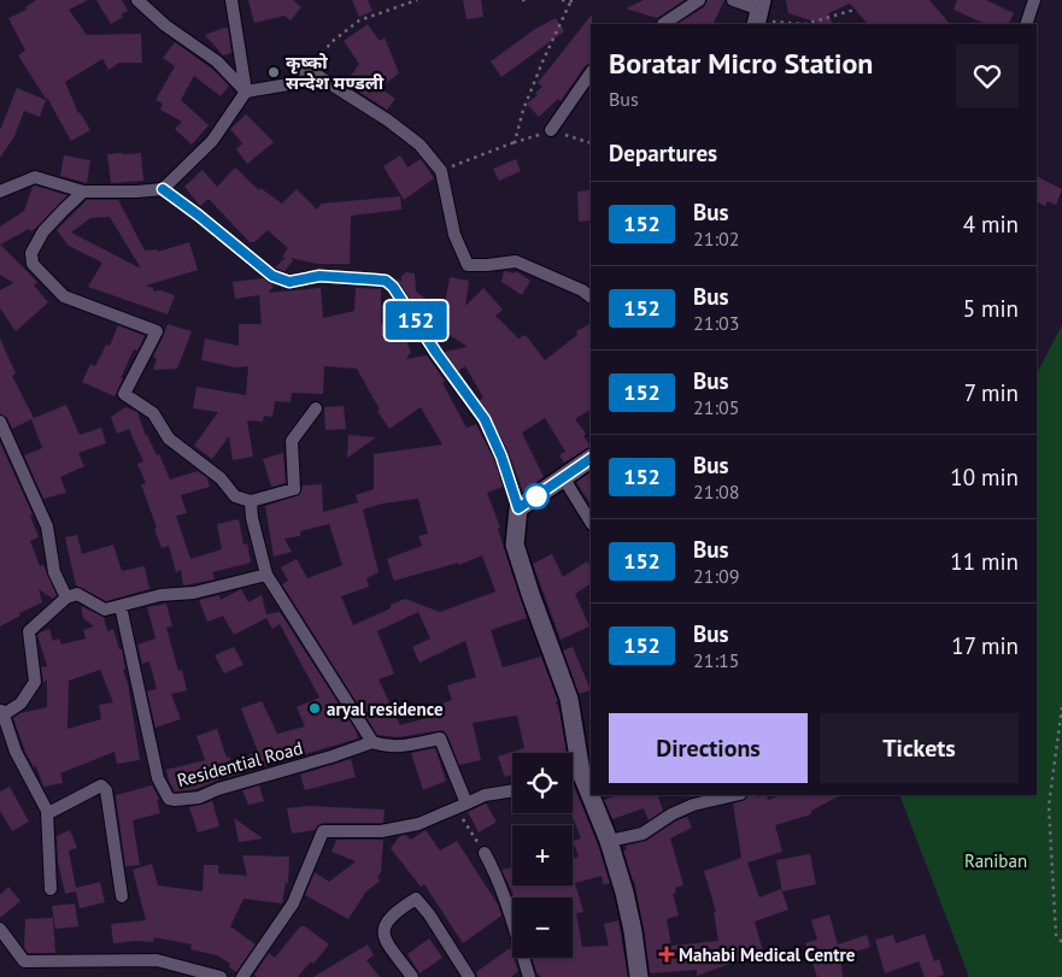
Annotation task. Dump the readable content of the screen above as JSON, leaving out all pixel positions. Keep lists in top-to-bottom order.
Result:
{
  "streets": {
    "street": ["Residential Road"]
  },
  "parks": ["Raniban"],
  "places": {
    "other": ["कृष्को सन्देश मण्डली", "aryal residence"],
    "health": ["Mahabi Medical Centre"]
  },
  "lines": ["bus line 152"],
  "page": {
    "on_map": "152",
    "heading": [
      ["Boratar Micro Station", "Bus"],
      "Departures"
    ],
    "list": [
      {
        "mark": "152",
        "name": "Bus",
        "note": "21:02",
        "value": "4 min"
      },
      {
        "mark": "152",
        "name": "Bus",
        "note": "21:03",
        "value": "5 min"
      },
      {
        "mark": "152",
        "name": "Bus",
        "note": "21:05",
        "value": "7 min"
      },
      {
        "mark": "152",
        "name": "Bus",
        "note": "21:08",
        "value": "10 min"
      },
      {
        "mark": "152",
        "name": "Bus",
        "note": "21:09",
        "value": "11 min"
      },
      {
        "mark": "152",
        "name": "Bus",
        "note": "21:15",
        "value": "17 min"
      }
    ],
    "buttons": ["Directions", "Tickets"],
    "map_buttons": ["+", "−"]
  }
}
